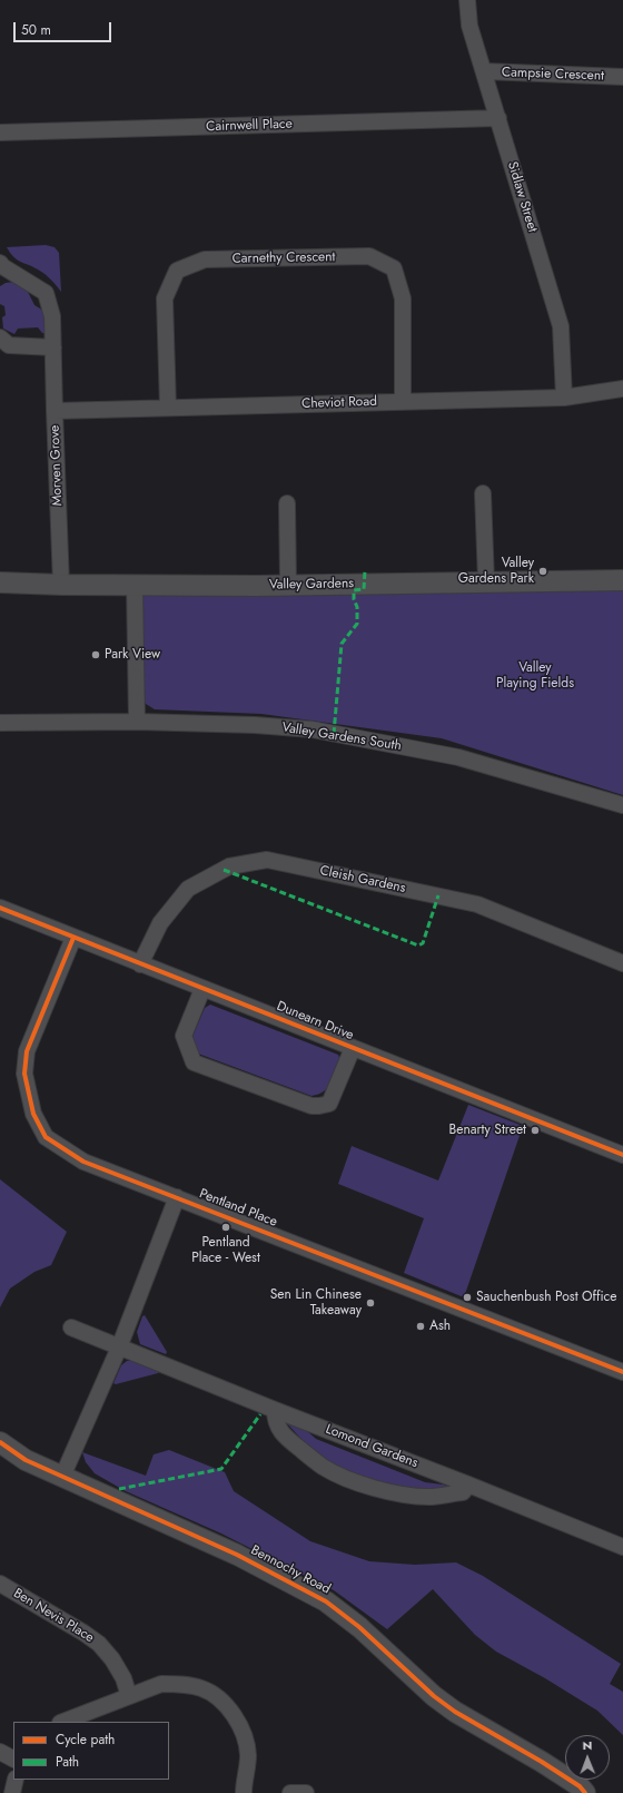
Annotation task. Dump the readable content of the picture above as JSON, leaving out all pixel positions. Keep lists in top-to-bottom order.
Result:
{
  "streets": {
    "street": [
      "Campsie Crescent",
      "Cairnwell Place",
      "Sidlaw Street",
      "Carnethy Crescent",
      "Cheviot Road",
      "Morven Grove",
      "Valley Gardens",
      "Valley Gardens South",
      "Cleish Gardens",
      "Dunearn Drive",
      "Pentland Place",
      "Lomond Gardens",
      "Bennochy Road",
      "Ben Nevis Place"
    ]
  },
  "crossings": [
    ["Campsie Crescent", "Sidlaw Street"],
    ["Cairnwell Place", "Sidlaw Street"],
    ["Sidlaw Street", "Cheviot Road"],
    ["Carnethy Crescent", "Cheviot Road"],
    ["Cheviot Road", "Morven Grove"],
    ["Morven Grove", "Valley Gardens"],
    ["Cleish Gardens", "Dunearn Drive"],
    ["Dunearn Drive", "Pentland Place"]
  ],
  "parks": ["Valley Playing Fields"],
  "places": [
    "Valley Gardens Park",
    "Park View",
    "Benarty Street",
    "Pentland Place - West",
    "Sauchenbush Post Office",
    "Sen Lin Chinese Takeaway",
    "Ash"
  ],
  "legend": ["Cycle path", "Path"],
  "scale_bar": "50 m",
  "north": "top"
}
